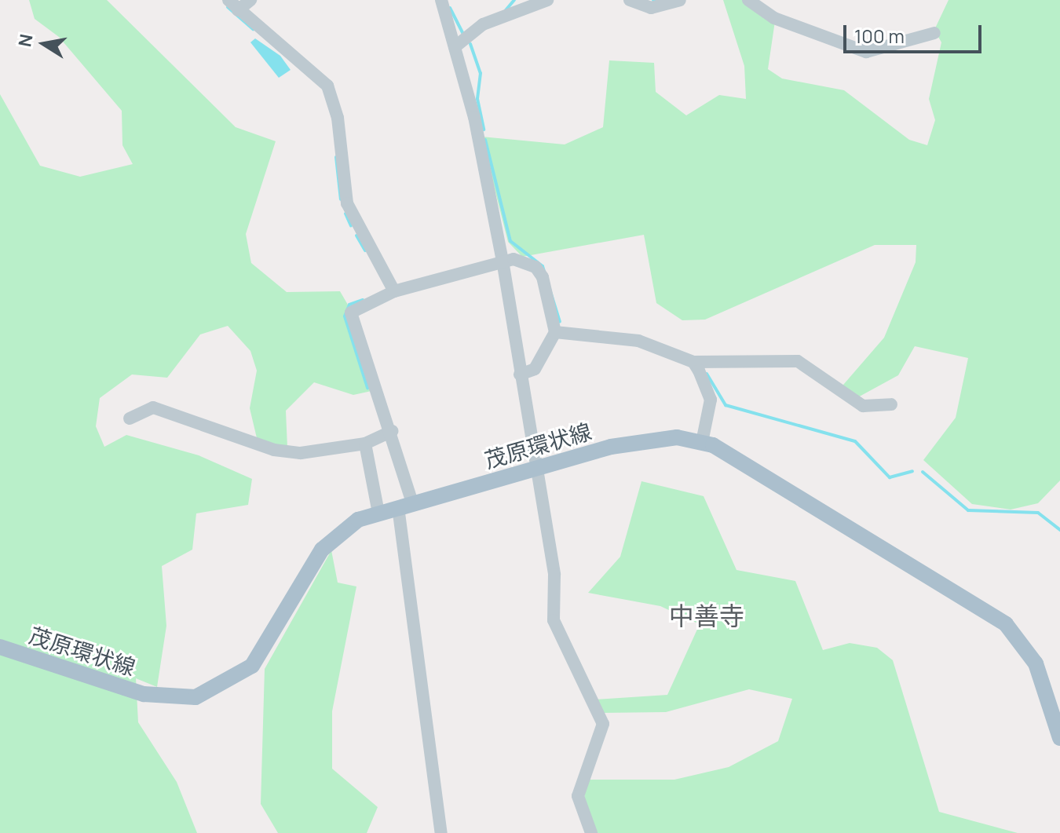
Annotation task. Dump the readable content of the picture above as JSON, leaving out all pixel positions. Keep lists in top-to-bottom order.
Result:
{
  "streets": {
    "main road": ["茂原環状線"]
  },
  "districts": ["中善寺"],
  "scale_bar": "100 m",
  "north": "left"
}
